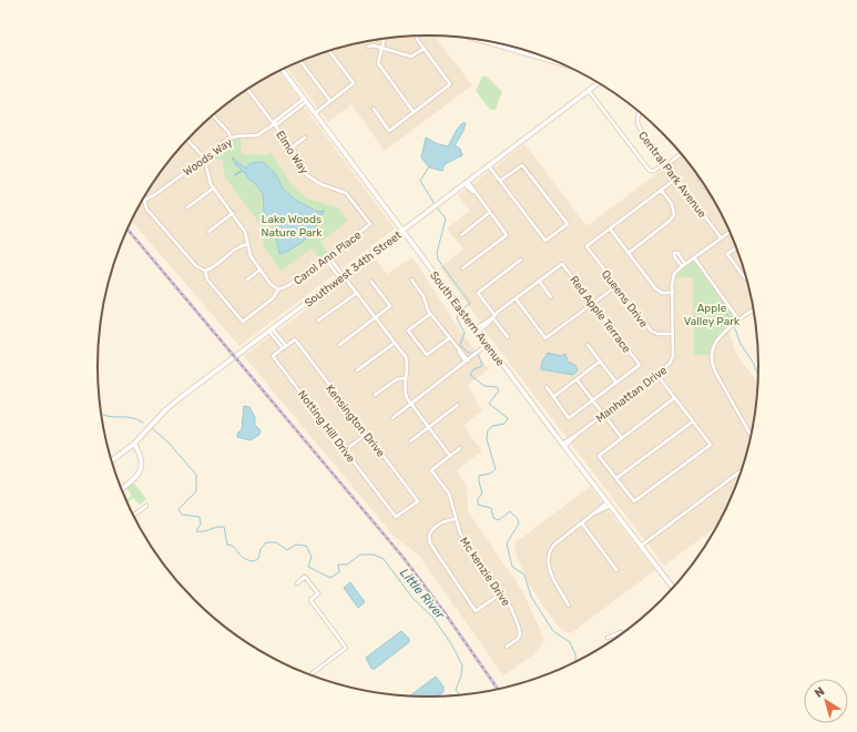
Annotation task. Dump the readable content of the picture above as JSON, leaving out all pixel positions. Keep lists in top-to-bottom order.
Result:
{
  "streets": {
    "street": [
      "Elmo Way",
      "Woods Way",
      "Central Park Avenue",
      "Carol Ann Place",
      "Southwest 34th Street",
      "Queens Drive",
      "Red Apple Terrace",
      "South Eastern Avenue",
      "Manhattan Drive",
      "Kensington Drive",
      "Notting Hill Drive",
      "Mc kenzie Drive"
    ]
  },
  "crossings": [
    ["Elmo Way", "Woods Way"],
    ["Elmo Way", "Carol Ann Place"],
    ["Woods Way", "South Eastern Avenue"],
    ["Southwest 34th Street", "South Eastern Avenue"],
    ["Queens Drive", "Manhattan Drive"],
    ["South Eastern Avenue", "Manhattan Drive"],
    ["Kensington Drive", "Notting Hill Drive"]
  ],
  "water": ["Little River"],
  "parks": ["Lake Woods Nature Park", "Apple Valley Park"],
  "north": "top left"
}
